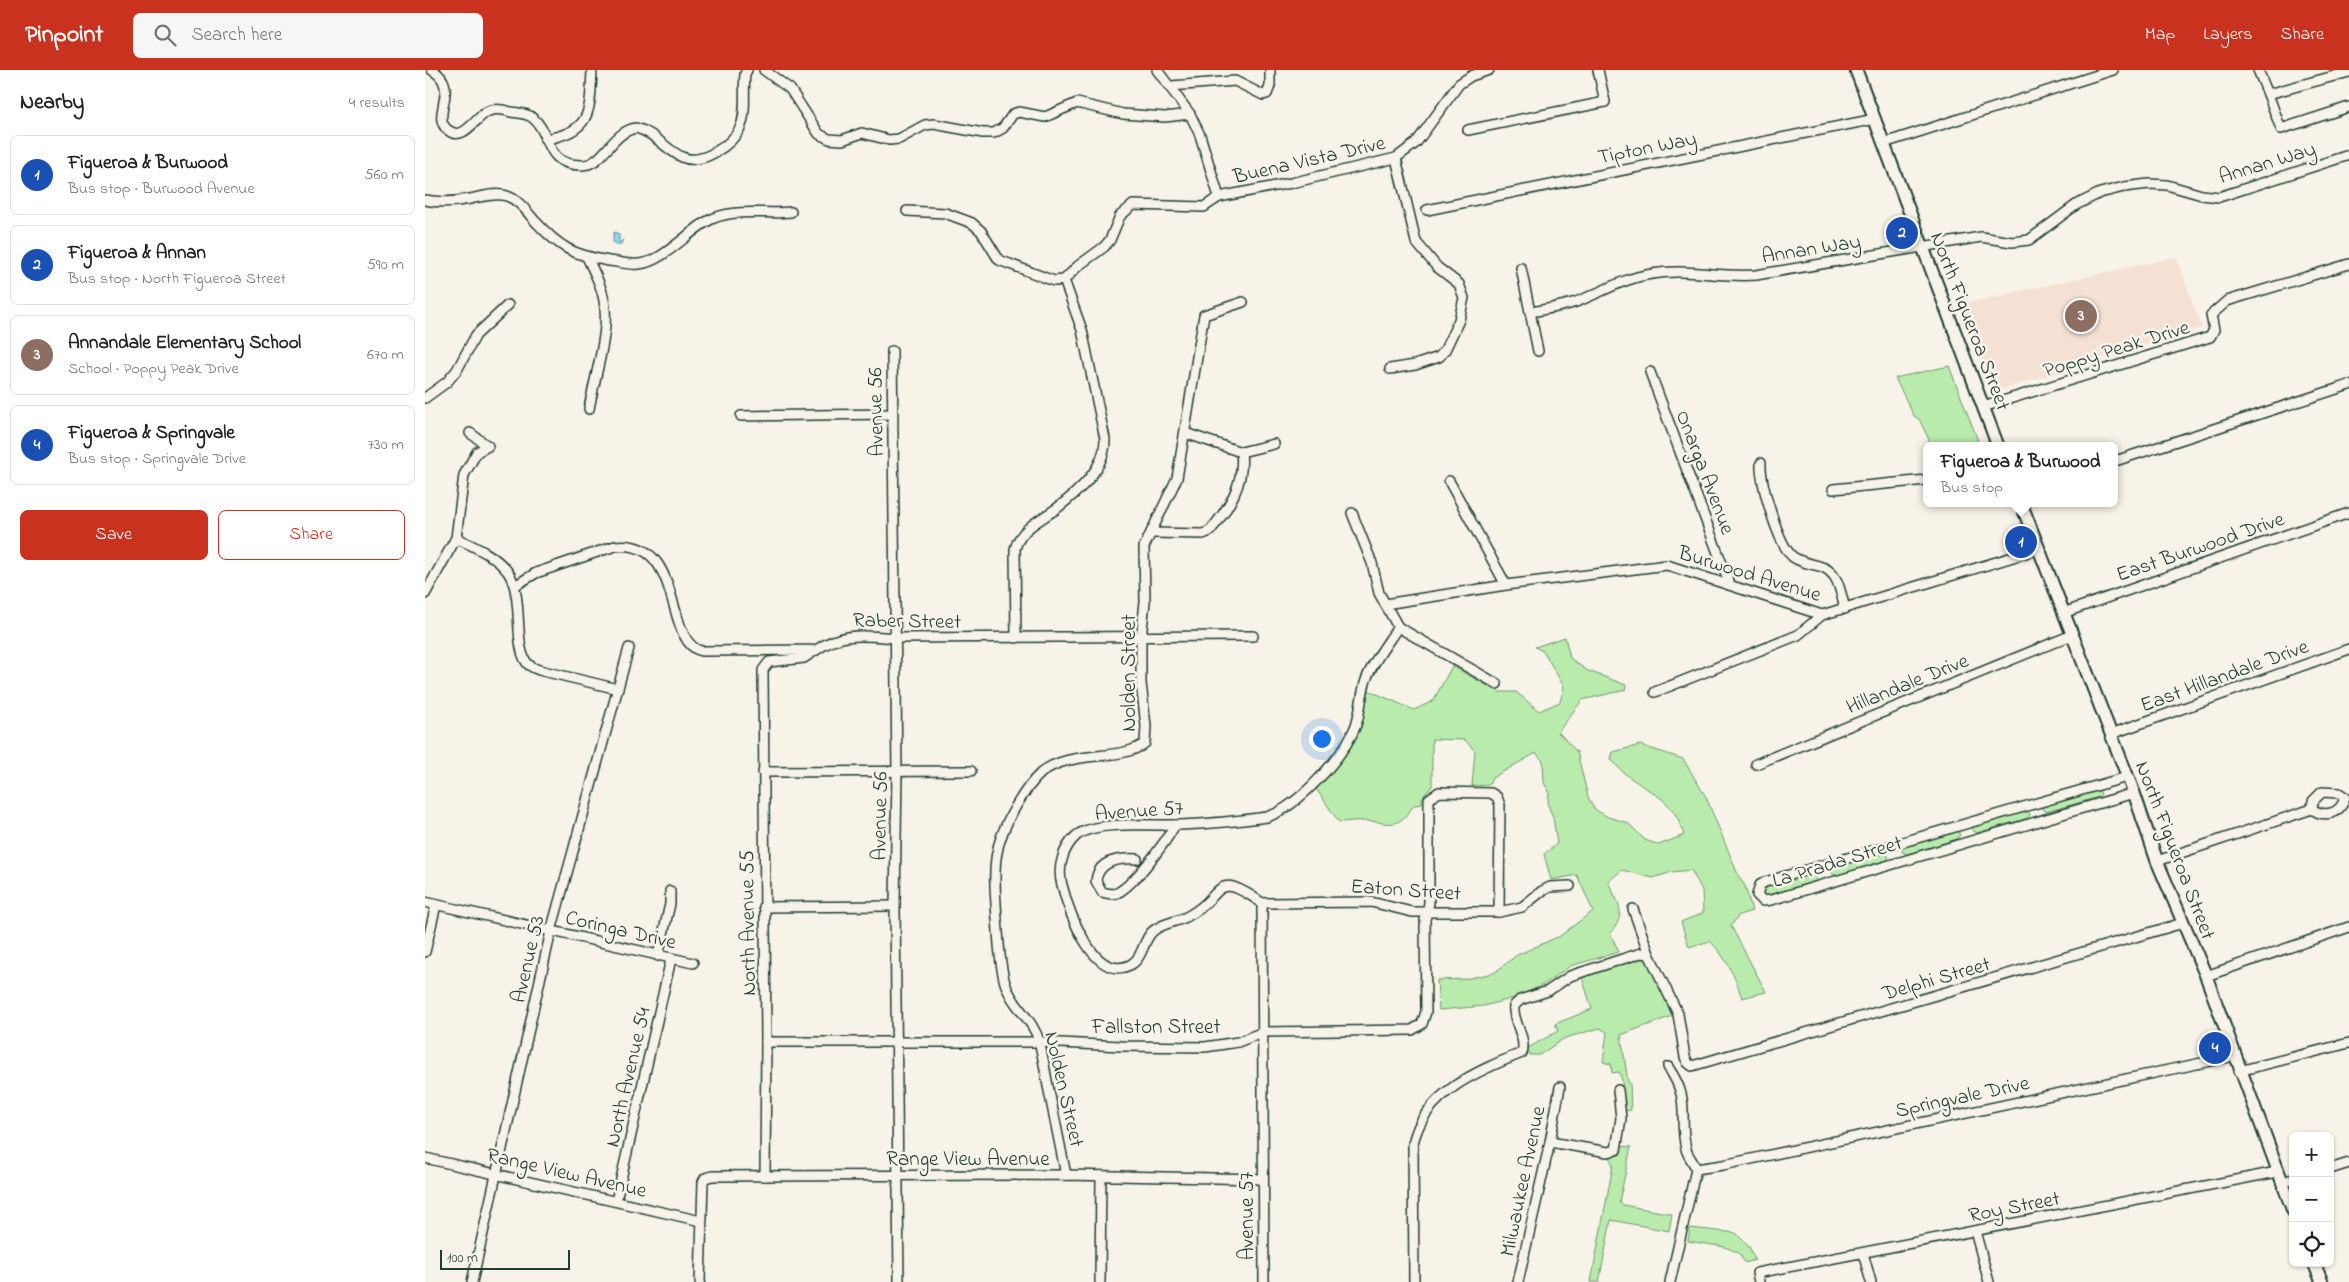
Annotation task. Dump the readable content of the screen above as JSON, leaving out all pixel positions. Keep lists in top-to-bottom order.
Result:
{
  "streets": {
    "main road": ["North Figueroa Street"],
    "street": [
      "Tipton Way",
      "Buena Vista Drive",
      "Annan Way",
      "Poppy Peak Drive",
      "Avenue 56",
      "Onarga Avenue",
      "East Burwood Drive",
      "Burwood Avenue",
      "Raber Street",
      "Nolden Street",
      "East Hillandale Drive",
      "Hillandale Drive",
      "Avenue 57",
      "La Prada Street",
      "Eaton Street",
      "North Avenue 55",
      "Coringa Drive",
      "Avenue 53",
      "Delphi Street",
      "Fallston Street",
      "North Avenue 54",
      "Springvale Drive",
      "Range View Avenue",
      "Milwaukee Avenue",
      "Roy Street"
    ]
  },
  "crossings": [
    ["Tipton Way", "North Figueroa Street"],
    ["Annan Way", "North Figueroa Street"],
    ["North Figueroa Street", "Poppy Peak Drive"],
    ["North Figueroa Street", "East Burwood Drive"],
    ["North Figueroa Street", "Burwood Avenue"],
    ["North Figueroa Street", "East Hillandale Drive"],
    ["North Figueroa Street", "Hillandale Drive"],
    ["North Figueroa Street", "La Prada Street"],
    ["North Figueroa Street", "Delphi Street"],
    ["North Figueroa Street", "Springvale Drive"],
    ["North Figueroa Street", "Roy Street"],
    ["Avenue 56", "Raber Street"],
    ["Avenue 56", "Fallston Street"],
    ["Avenue 56", "Range View Avenue"],
    ["Onarga Avenue", "Burwood Avenue"],
    ["Raber Street", "Nolden Street"],
    ["Raber Street", "North Avenue 55"],
    ["Nolden Street", "Fallston Street"],
    ["Nolden Street", "Range View Avenue"],
    ["Avenue 57", "Eaton Street"],
    ["Avenue 57", "Fallston Street"],
    ["Avenue 57", "Range View Avenue"],
    ["Eaton Street", "Fallston Street"],
    ["North Avenue 55", "Fallston Street"],
    ["North Avenue 55", "Range View Avenue"],
    ["Coringa Drive", "Avenue 53"],
    ["Coringa Drive", "North Avenue 54"],
    ["Avenue 53", "Range View Avenue"],
    ["North Avenue 54", "Range View Avenue"]
  ],
  "scale_bar": "100 m",
  "page": {
    "header": "Pinpoint",
    "search": "Search here",
    "nav": ["Map", "Layers", "Share"],
    "heading": ["Nearby", "4 results"],
    "list": [
      {
        "mark": "1",
        "name": "Figueroa & Burwood",
        "note": "Bus stop · Burwood Avenue",
        "value": "560 m"
      },
      {
        "mark": "2",
        "name": "Figueroa & Annan",
        "note": "Bus stop · North Figueroa Street",
        "value": "590 m"
      },
      {
        "mark": "3",
        "name": "Annandale Elementary School",
        "note": "School · Poppy Peak Drive",
        "value": "670 m"
      },
      {
        "mark": "4",
        "name": "Figueroa & Springvale",
        "note": "Bus stop · Springvale Drive",
        "value": "730 m"
      }
    ],
    "pins": [
      "2",
      "3",
      "1",
      "4"
    ],
    "popup": ["Figueroa & Burwood", "Bus stop"],
    "buttons": ["Save", "Share"],
    "map_buttons": ["+", "−"],
    "scale": "100 m"
  }
}
